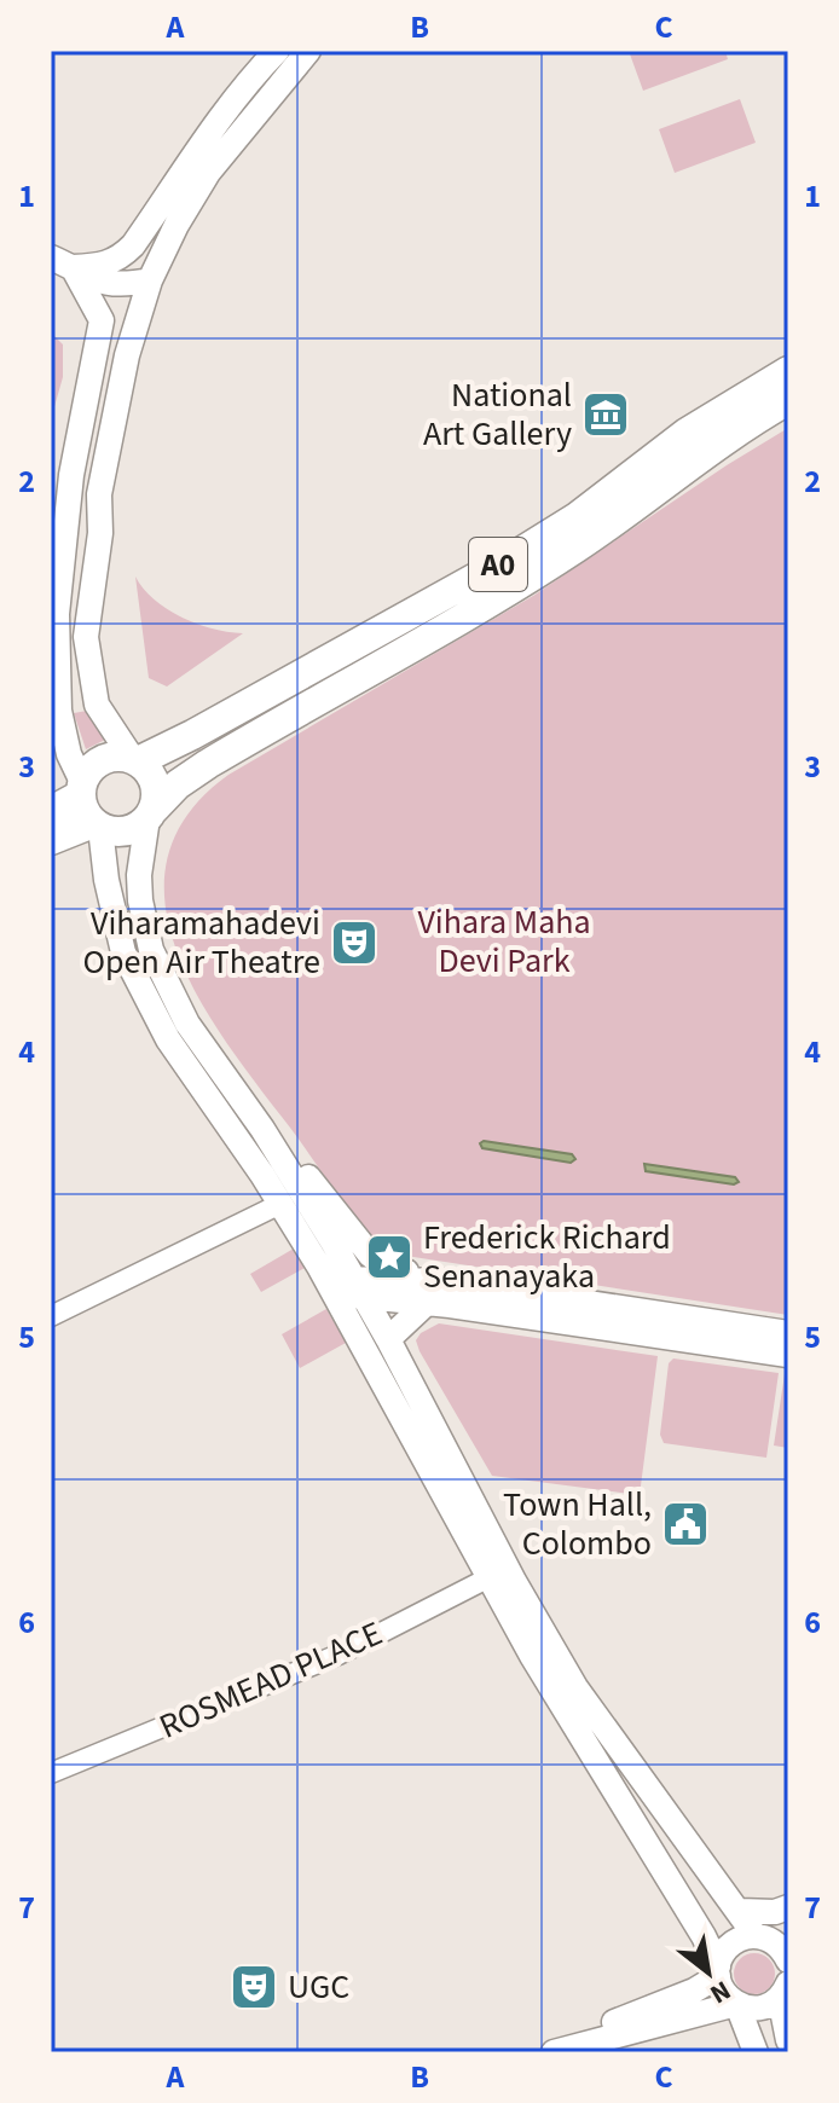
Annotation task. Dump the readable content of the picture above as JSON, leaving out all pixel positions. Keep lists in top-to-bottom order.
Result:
{
  "streets": {
    "highway": ["A0"],
    "street": ["ROSMEAD PLACE"]
  },
  "parks": ["Vihara Maha Devi Park"],
  "places": {
    "museum": ["National Art Gallery"],
    "theatre": ["Viharamahadevi Open Air Theatre", "UGC"],
    "place": ["Frederick Richard Senanayaka"],
    "public building": ["Town Hall, Colombo"]
  },
  "north": "bottom right",
  "grid": {
    "columns": ["A", "B", "C"],
    "rows": [
      "1",
      "2",
      "3",
      "4",
      "5",
      "6",
      "7"
    ]
  }
}
